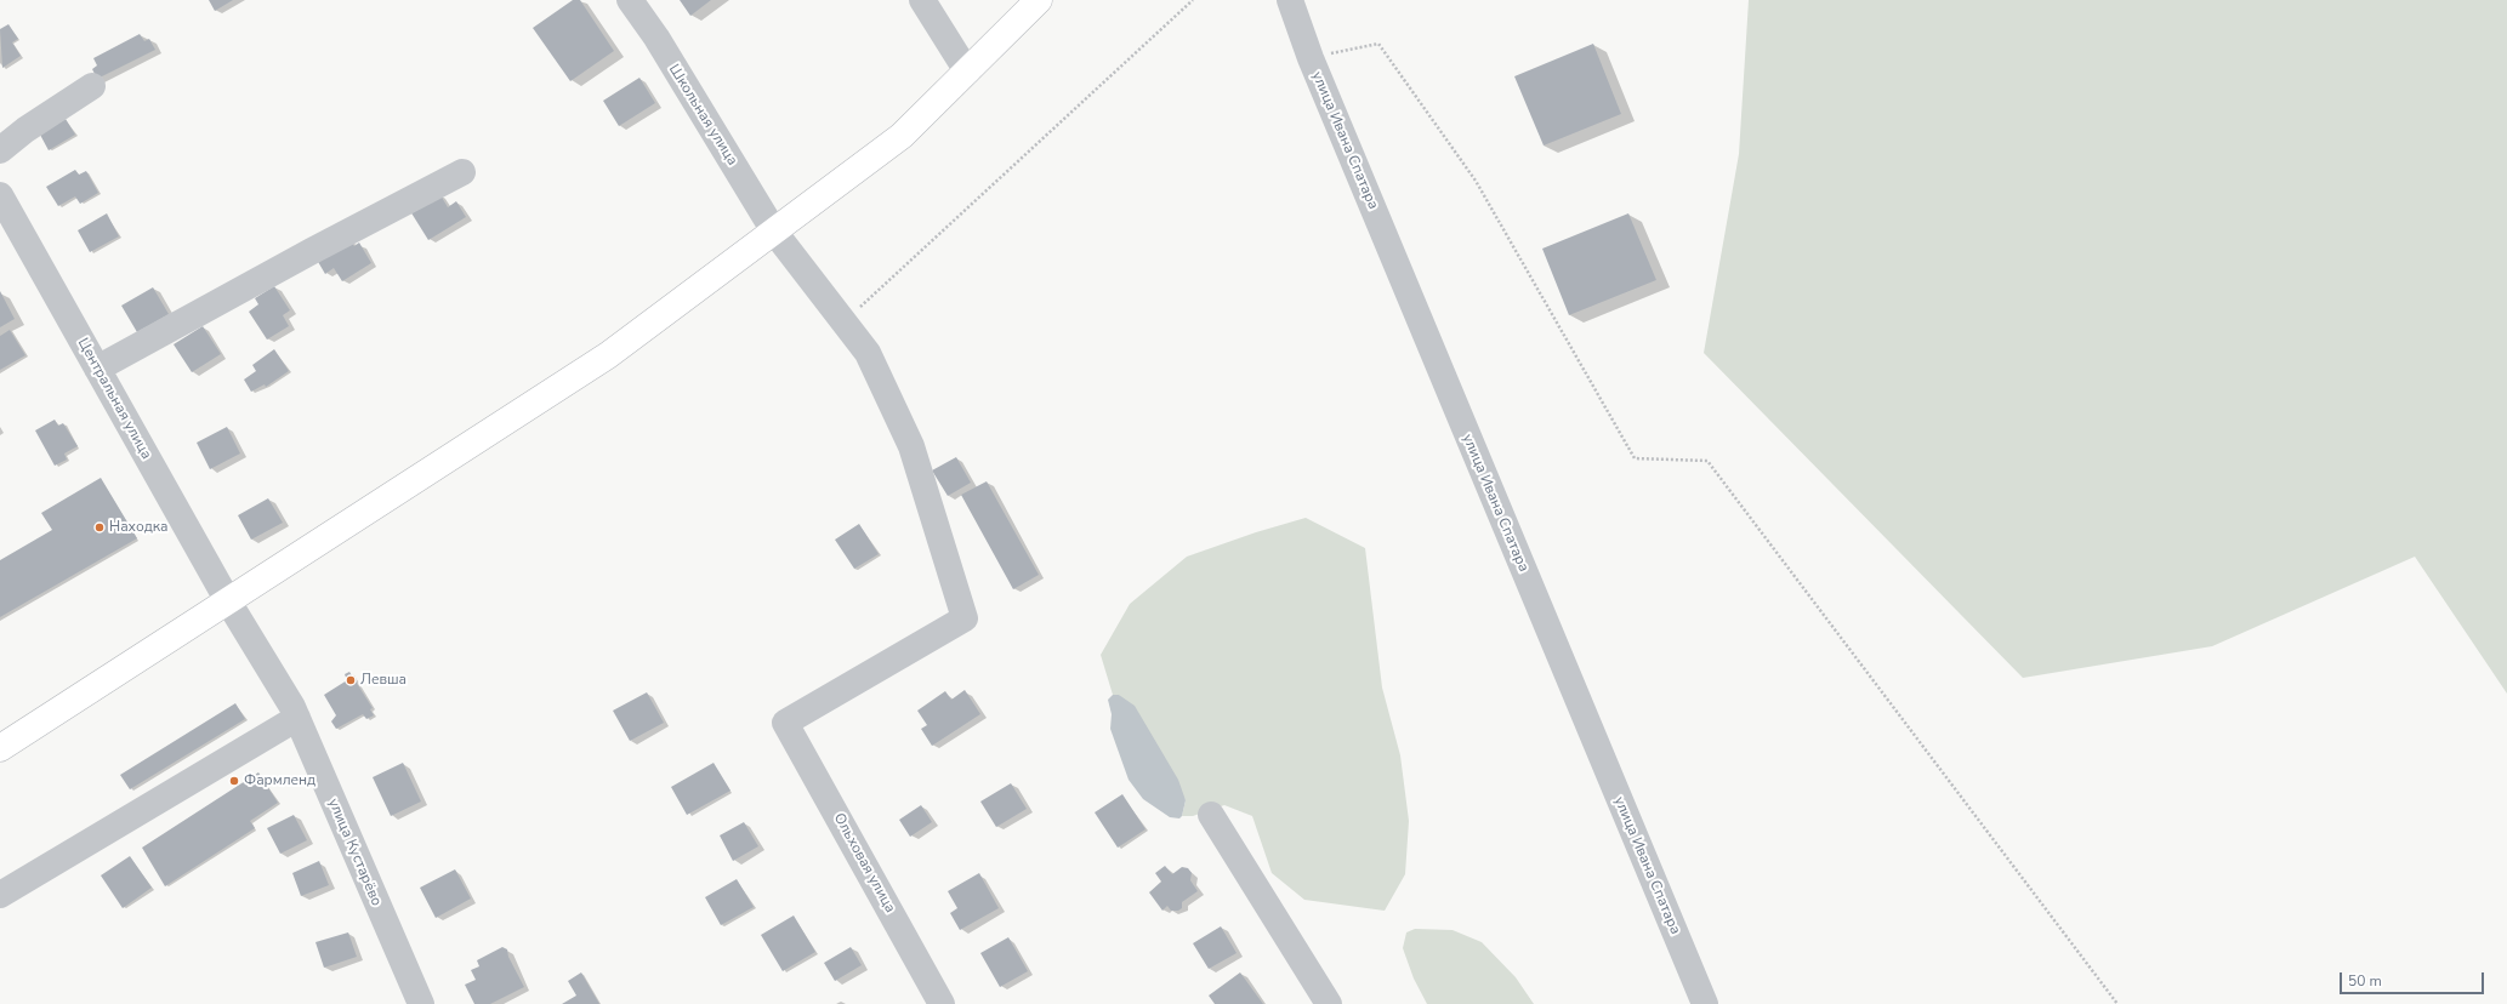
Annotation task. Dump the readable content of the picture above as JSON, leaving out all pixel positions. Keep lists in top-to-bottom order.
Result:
{
  "streets": {
    "street": [
      "Школьная улица",
      "улица Ивана Спатара",
      "Центральная улица",
      "улица Кустарёво",
      "Ольховая улица"
    ]
  },
  "crossings": [
    ["Школьная улица", "Ольховая улица"],
    ["Центральная улица", "улица Кустарёво"]
  ],
  "places": ["Находка", "Левша", "Фармленд"],
  "scale_bar": "50 m"
}
